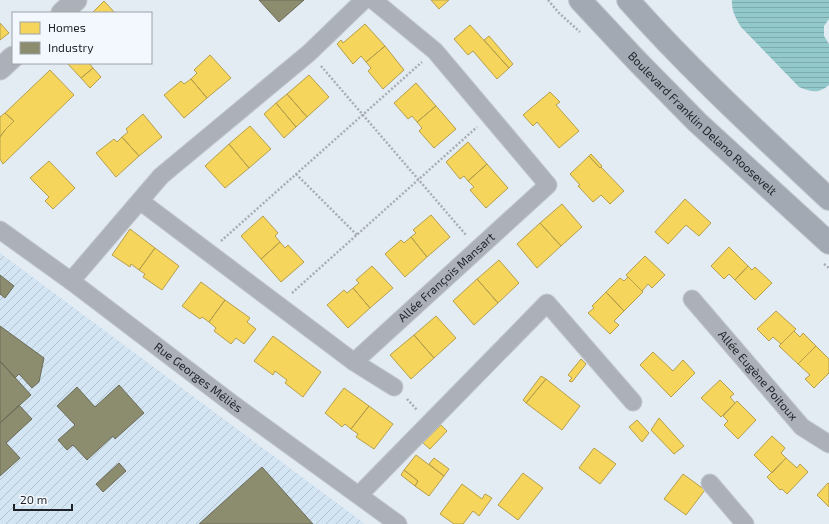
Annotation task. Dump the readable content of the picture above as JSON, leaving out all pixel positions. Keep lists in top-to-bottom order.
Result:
{
  "streets": {
    "main road": ["Boulevard Franklin Delano Roosevelt"],
    "street": ["Allée François Mansart", "Allée Eugène Poitoux", "Rue Georges Méliès"]
  },
  "legend": ["Homes", "Industry"],
  "scale_bar": "20 m"
}
